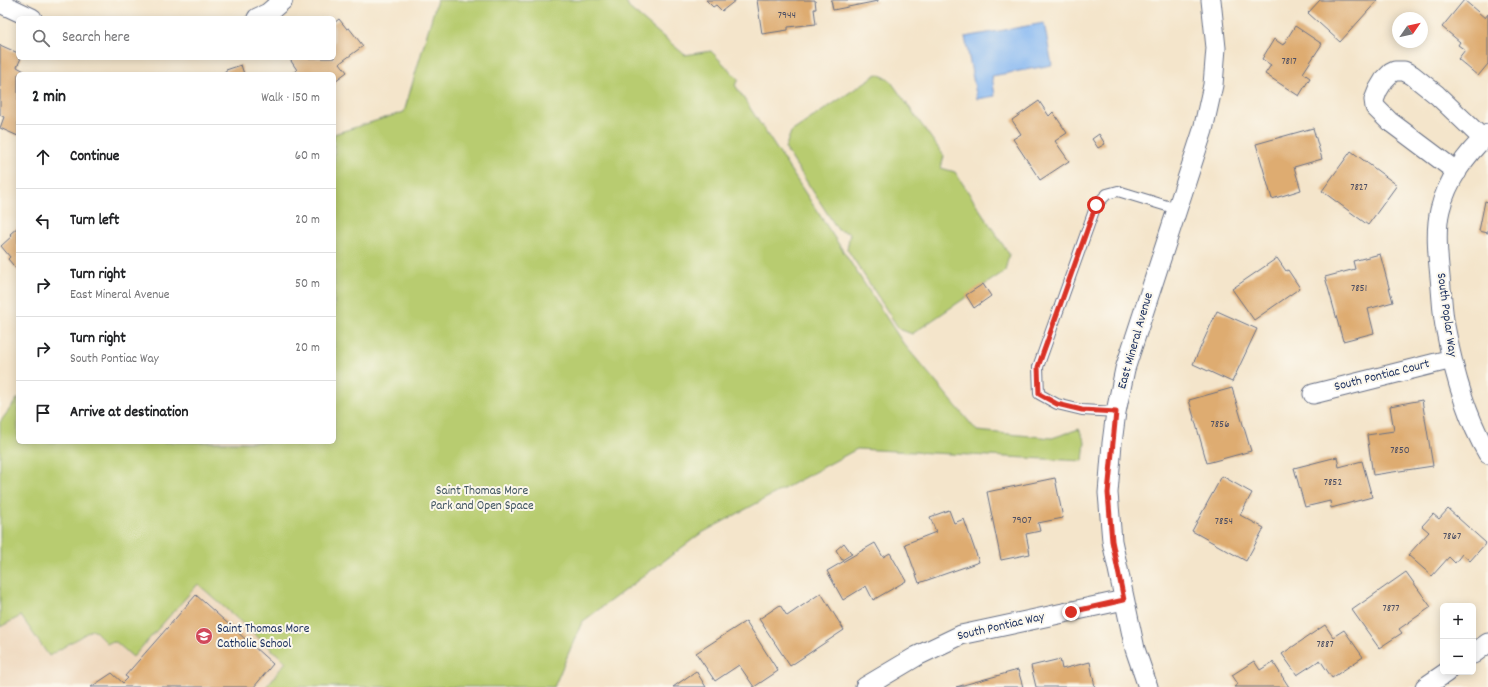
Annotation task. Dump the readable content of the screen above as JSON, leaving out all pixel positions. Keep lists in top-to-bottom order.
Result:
{
  "streets": {
    "street": [
      "South Poplar Way",
      "East Mineral Avenue",
      "South Pontiac Court",
      "South Pontiac Way"
    ]
  },
  "crossings": [
    ["South Poplar Way", "South Pontiac Court"],
    ["East Mineral Avenue", "South Pontiac Way"]
  ],
  "parks": ["Saint Thomas More Park and Open Space"],
  "places": {
    "school or university": ["Saint Thomas More Catholic School"]
  },
  "house_numbers": [
    "7944",
    "7817",
    "7827",
    "7851",
    "7856",
    "7850",
    "7852",
    "7907",
    "7854",
    "7867",
    "7877",
    "7887"
  ],
  "north": "top right",
  "page": {
    "search": "Search here",
    "heading": ["2 min", "Walk · 150 m"],
    "list": [
      ["Continue", "60 m"],
      ["Turn left", "20 m"],
      ["Turn right", "East Mineral Avenue", "50 m"],
      ["Turn right", "South Pontiac Way", "20 m"],
      "Arrive at destination"
    ],
    "map_buttons": ["+", "−"]
  }
}
